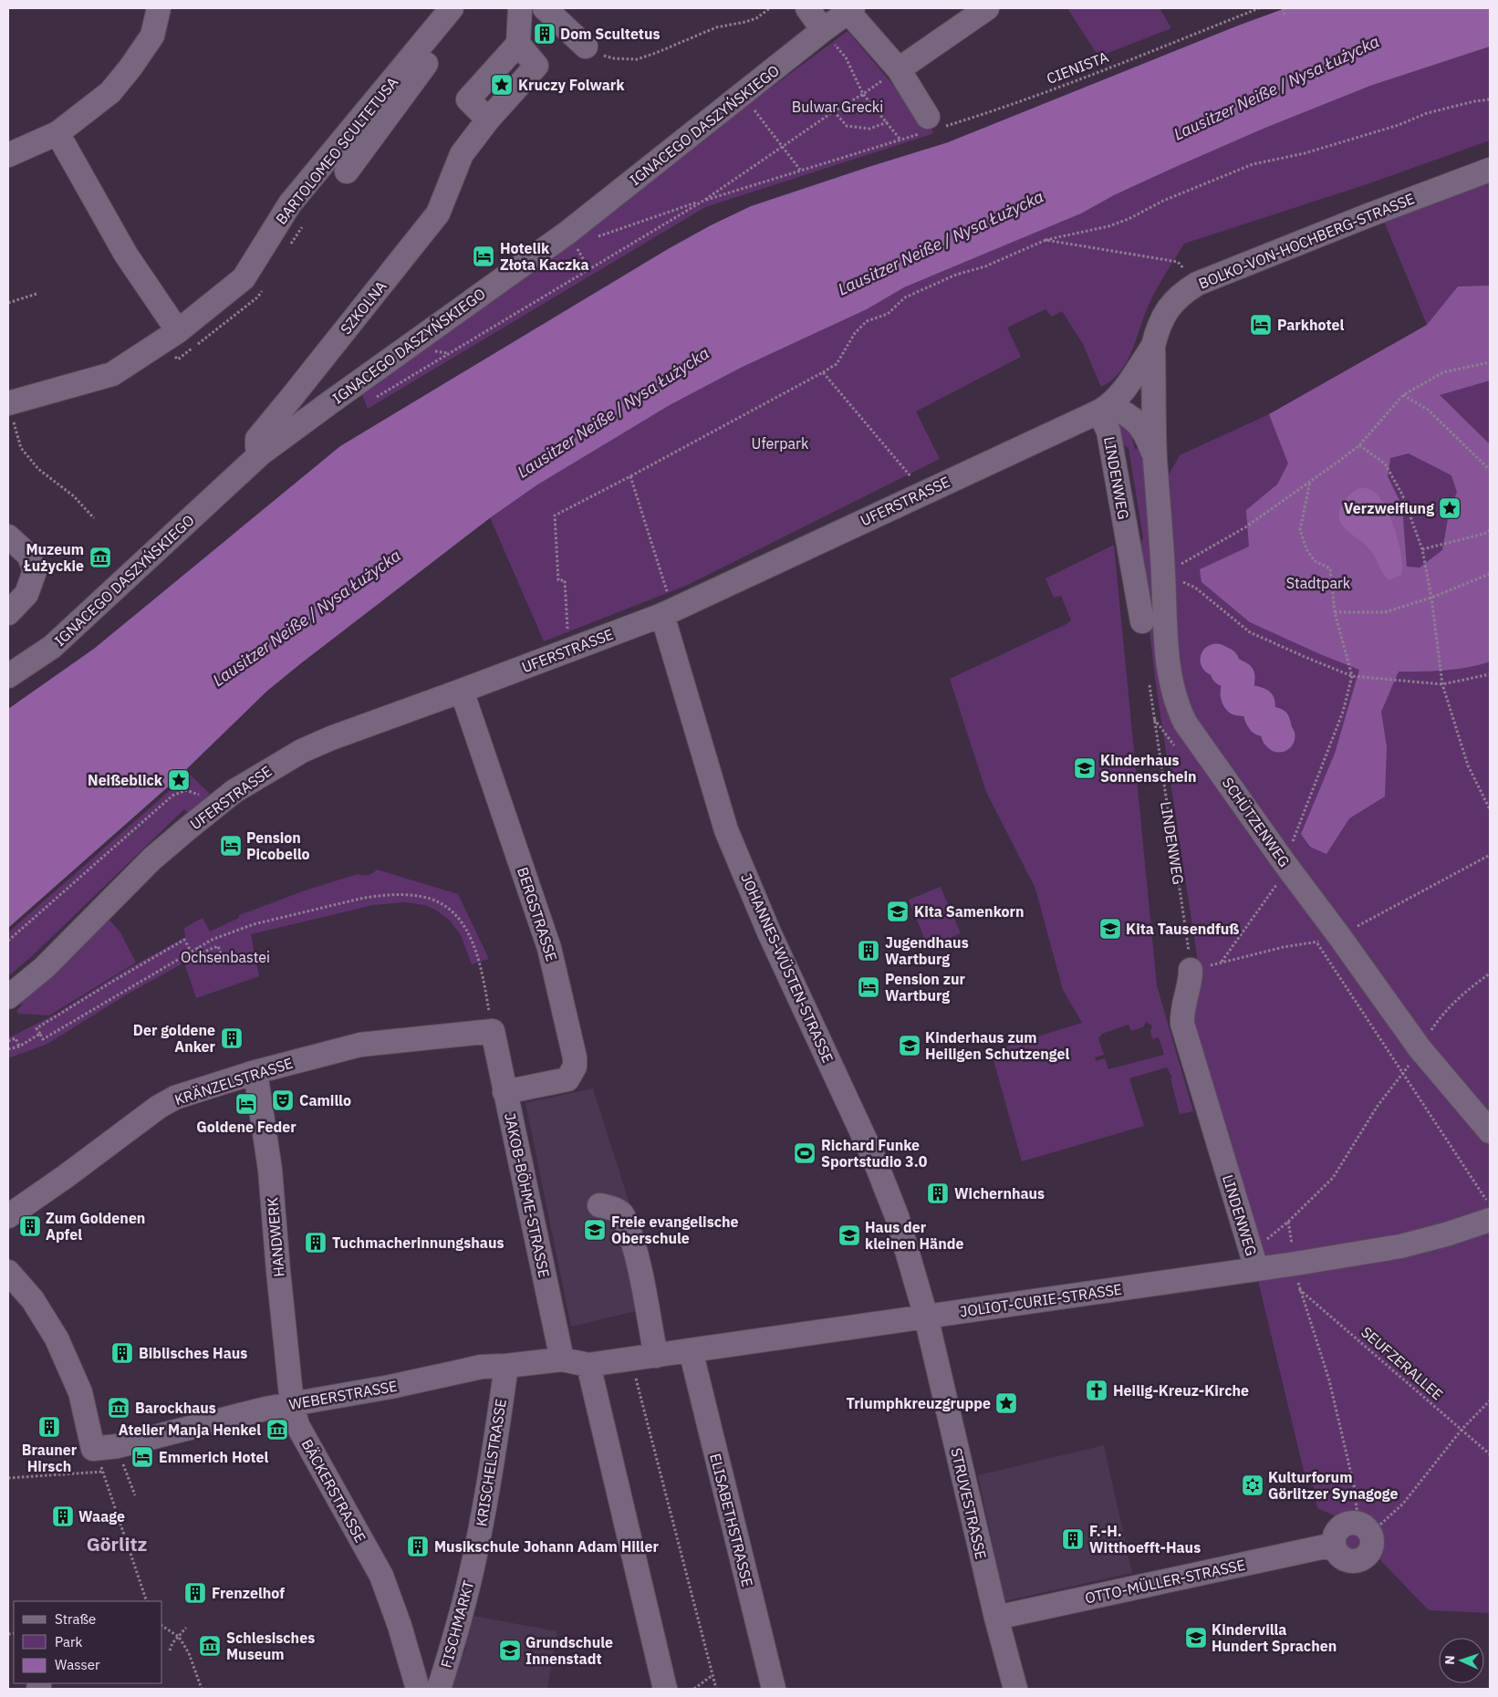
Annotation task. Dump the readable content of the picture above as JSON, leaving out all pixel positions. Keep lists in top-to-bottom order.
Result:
{
  "streets": {
    "street": [
      "IGNACEGO DASZYŃSKIEGO",
      "BARTOLOMEO SCULTETUSA",
      "BOLKO-VON-HOCHBERG-STRASSE",
      "SZKOLNA",
      "LINDENWEG",
      "UFERSTRASSE",
      "SCHÜTZENWEG",
      "BERGSTRASSE",
      "JOHANNES-WÜSTEN-STRASSE",
      "KRÄNZELSTRASSE",
      "JAKOB-BÖHME-STRASSE",
      "HANDWERK",
      "JOLIOT-CURIE-STRASSE",
      "WEBERSTRASSE",
      "KRISCHELSTRASSE",
      "BÄCKERSTRASSE",
      "STRUVESTRASSE",
      "ELISABETHSTRASSE",
      "OTTO-MÜLLER-STRASSE",
      "FISCHMARKT"
    ],
    "path": ["CIENISTA", "SEUFZERALLEE"]
  },
  "crossings": [
    ["IGNACEGO DASZYŃSKIEGO", "SZKOLNA"],
    ["BOLKO-VON-HOCHBERG-STRASSE", "UFERSTRASSE"],
    ["BOLKO-VON-HOCHBERG-STRASSE", "SCHÜTZENWEG"],
    ["LINDENWEG", "UFERSTRASSE"],
    ["LINDENWEG", "SCHÜTZENWEG"],
    ["LINDENWEG", "JOLIOT-CURIE-STRASSE"],
    ["UFERSTRASSE", "SCHÜTZENWEG"],
    ["UFERSTRASSE", "BERGSTRASSE"],
    ["UFERSTRASSE", "JOHANNES-WÜSTEN-STRASSE"],
    ["BERGSTRASSE", "JAKOB-BÖHME-STRASSE"],
    ["JOHANNES-WÜSTEN-STRASSE", "JOLIOT-CURIE-STRASSE"],
    ["JOHANNES-WÜSTEN-STRASSE", "STRUVESTRASSE"],
    ["KRÄNZELSTRASSE", "JAKOB-BÖHME-STRASSE"],
    ["KRÄNZELSTRASSE", "HANDWERK"],
    ["JAKOB-BÖHME-STRASSE", "WEBERSTRASSE"],
    ["HANDWERK", "WEBERSTRASSE"],
    ["HANDWERK", "BÄCKERSTRASSE"],
    ["JOLIOT-CURIE-STRASSE", "WEBERSTRASSE"],
    ["JOLIOT-CURIE-STRASSE", "STRUVESTRASSE"],
    ["JOLIOT-CURIE-STRASSE", "ELISABETHSTRASSE"],
    ["WEBERSTRASSE", "KRISCHELSTRASSE"],
    ["WEBERSTRASSE", "BÄCKERSTRASSE"],
    ["KRISCHELSTRASSE", "FISCHMARKT"],
    ["STRUVESTRASSE", "OTTO-MÜLLER-STRASSE"]
  ],
  "districts": ["Görlitz"],
  "water": ["Lausitzer Neiße / Nysa Łużycka"],
  "parks": [
    "Bulwar Grecki",
    "Uferpark",
    "Stadtpark",
    "Ochsenbastei"
  ],
  "places": {
    "building": [
      "Dom Scultetus",
      "Jugendhaus Wartburg",
      "Der goldene Anker",
      "Wichernhaus",
      "Zum Goldenen Apfel",
      "Tuchmacherinnungshaus",
      "Biblisches Haus",
      "Brauner Hirsch",
      "Waage",
      "F.-H. Witthoefft-Haus",
      "Musikschule Johann Adam Hiller",
      "Frenzelhof"
    ],
    "place": [
      "Kruczy Folwark",
      "Verzweiflung",
      "Neißeblick",
      "Triumphkreuzgruppe"
    ],
    "hotel": [
      "Hotelik Złota Kaczka",
      "Parkhotel",
      "Pension Picobello",
      "Pension zur Wartburg",
      "Goldene Feder",
      "Emmerich Hotel"
    ],
    "museum": [
      "Muzeum Łużyckie",
      "Barockhaus",
      "Atelier Manja Henkel",
      "Schlesisches Museum"
    ],
    "school or university": [
      "Kinderhaus Sonnenschein",
      "Kita Samenkorn",
      "Kita Tausendfuß",
      "Kinderhaus zum Heiligen Schutzengel",
      "Freie evangelische Oberschule",
      "Haus der kleinen Hände",
      "Kindervilla Hundert Sprachen",
      "Grundschule Innenstadt"
    ],
    "theatre": ["Camillo"],
    "sports": ["Richard Funke Sportstudio 3.0"],
    "church": ["Heilig-Kreuz-Kirche"],
    "synagogue": ["Kulturforum Görlitzer Synagoge"]
  },
  "legend": ["Straße", "Park", "Wasser"],
  "north": "left"
}
